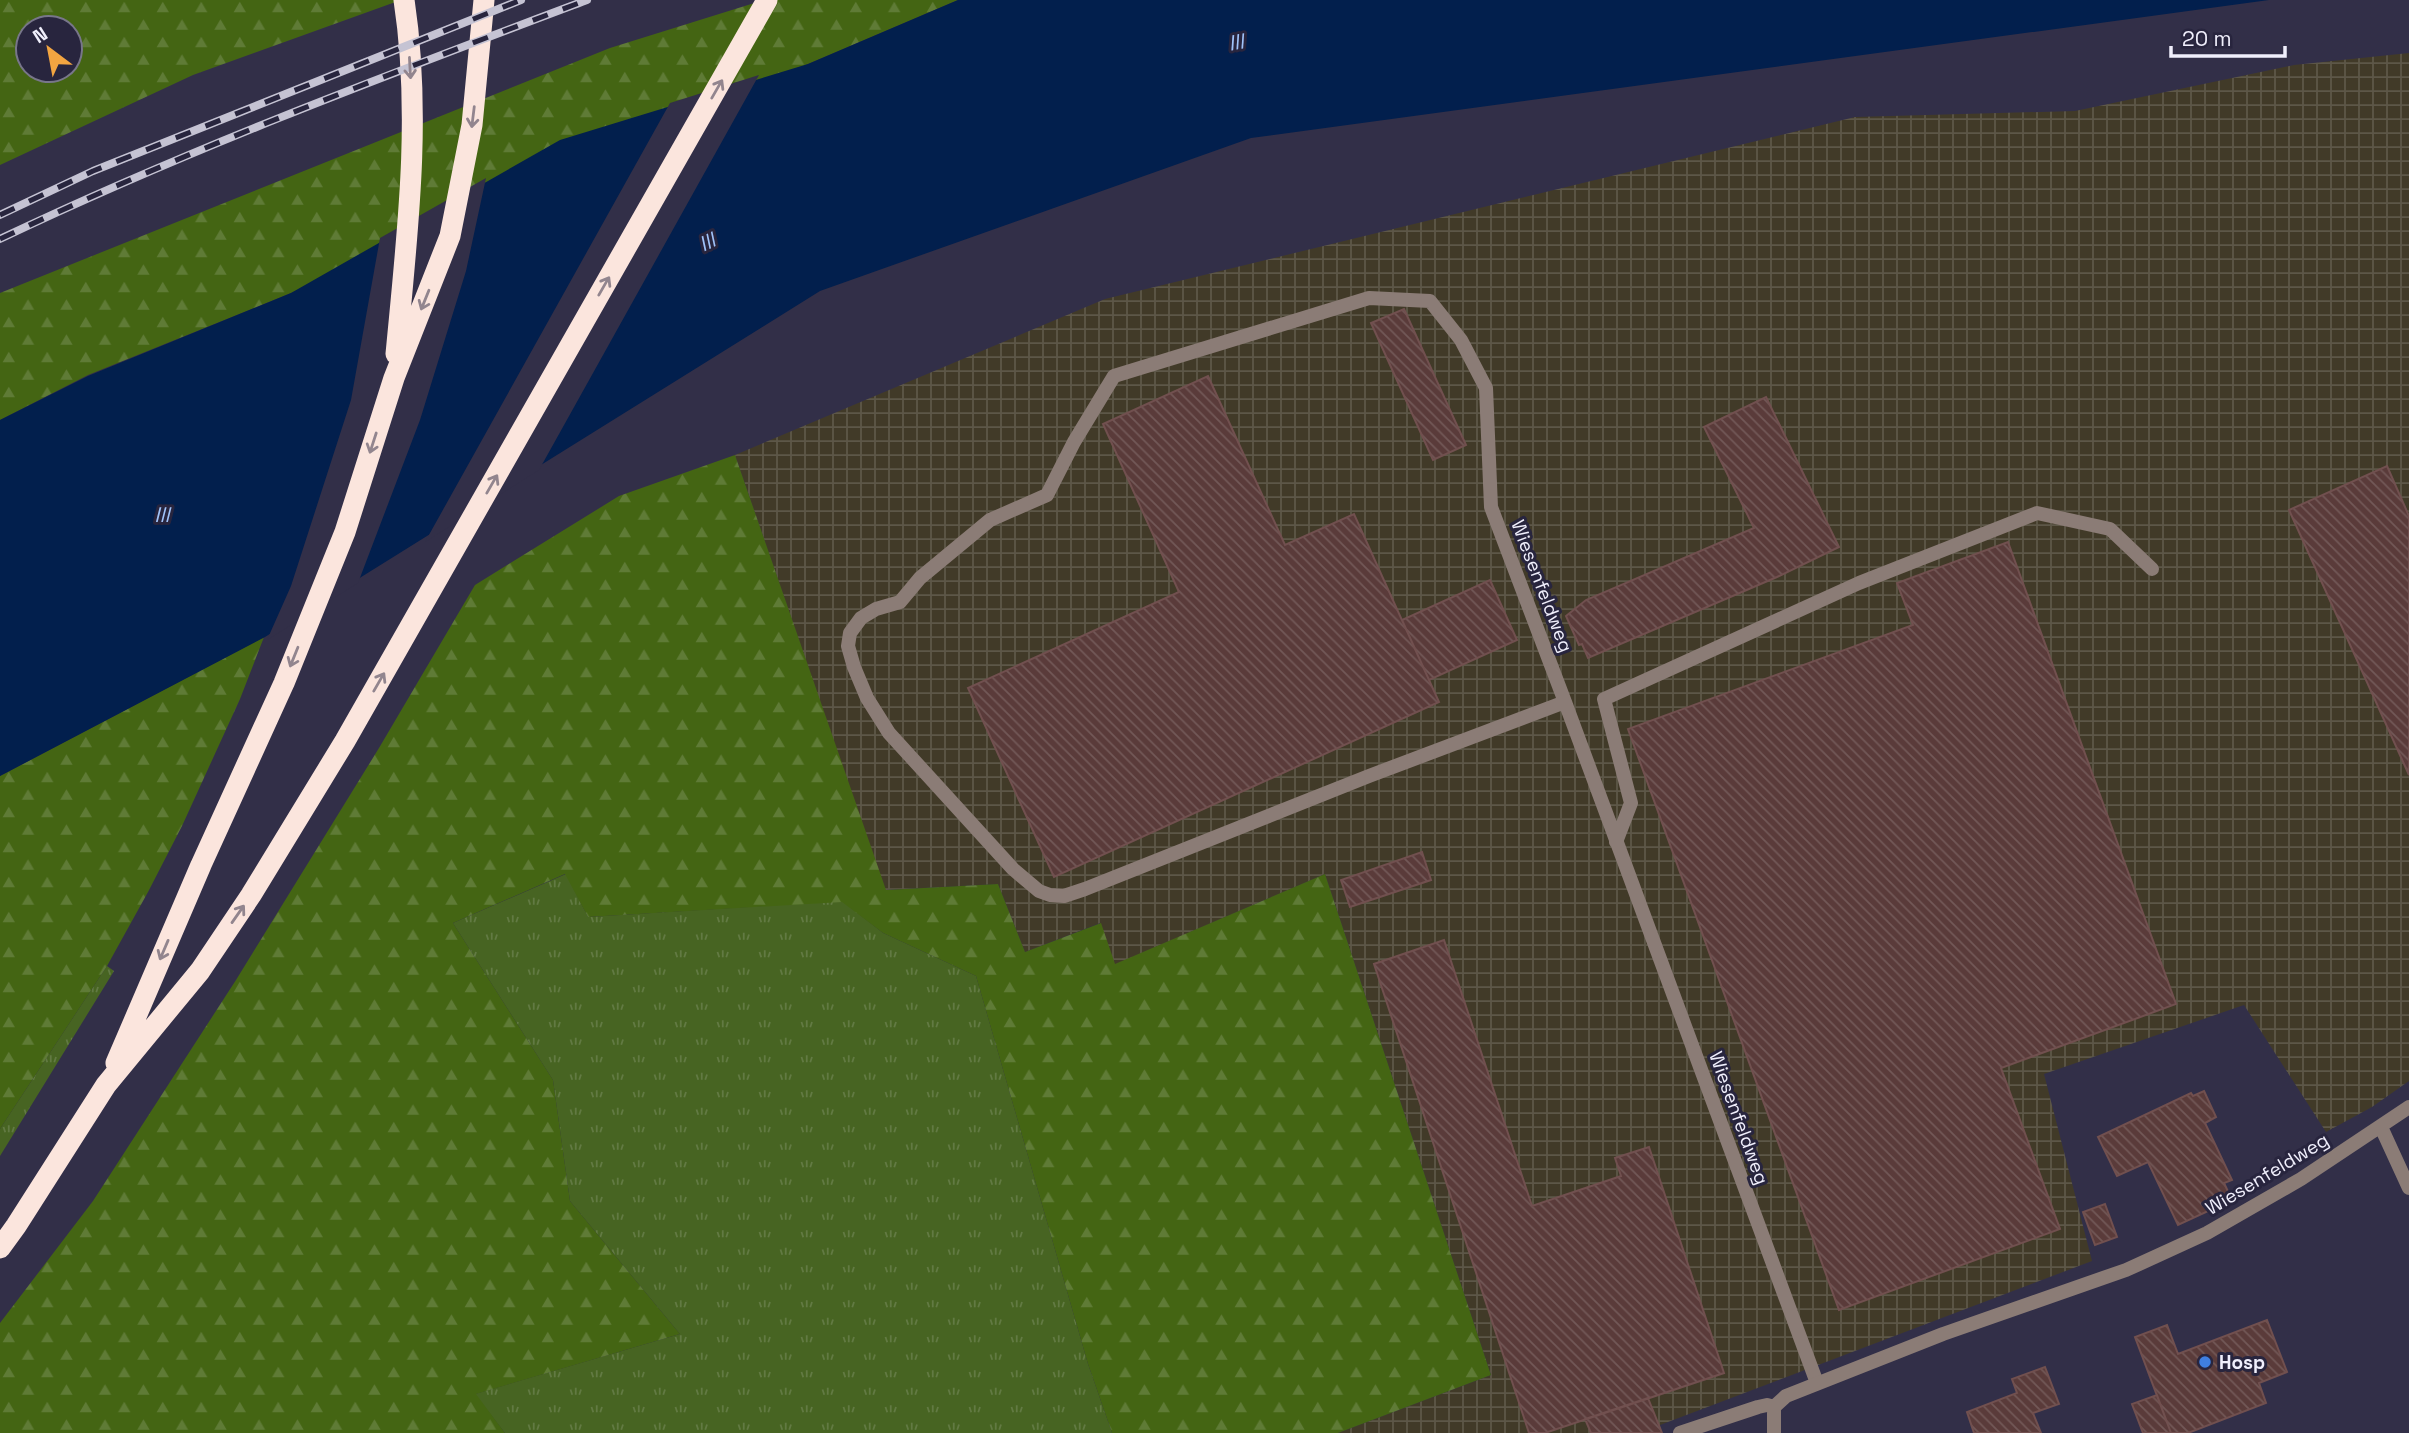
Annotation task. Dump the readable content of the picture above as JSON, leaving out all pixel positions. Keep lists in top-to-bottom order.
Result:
{
  "streets": {
    "street": ["Wiesenfeldweg"]
  },
  "water": ["Ill"],
  "places": ["Hosp"],
  "scale_bar": "20 m",
  "north": "top left"
}
